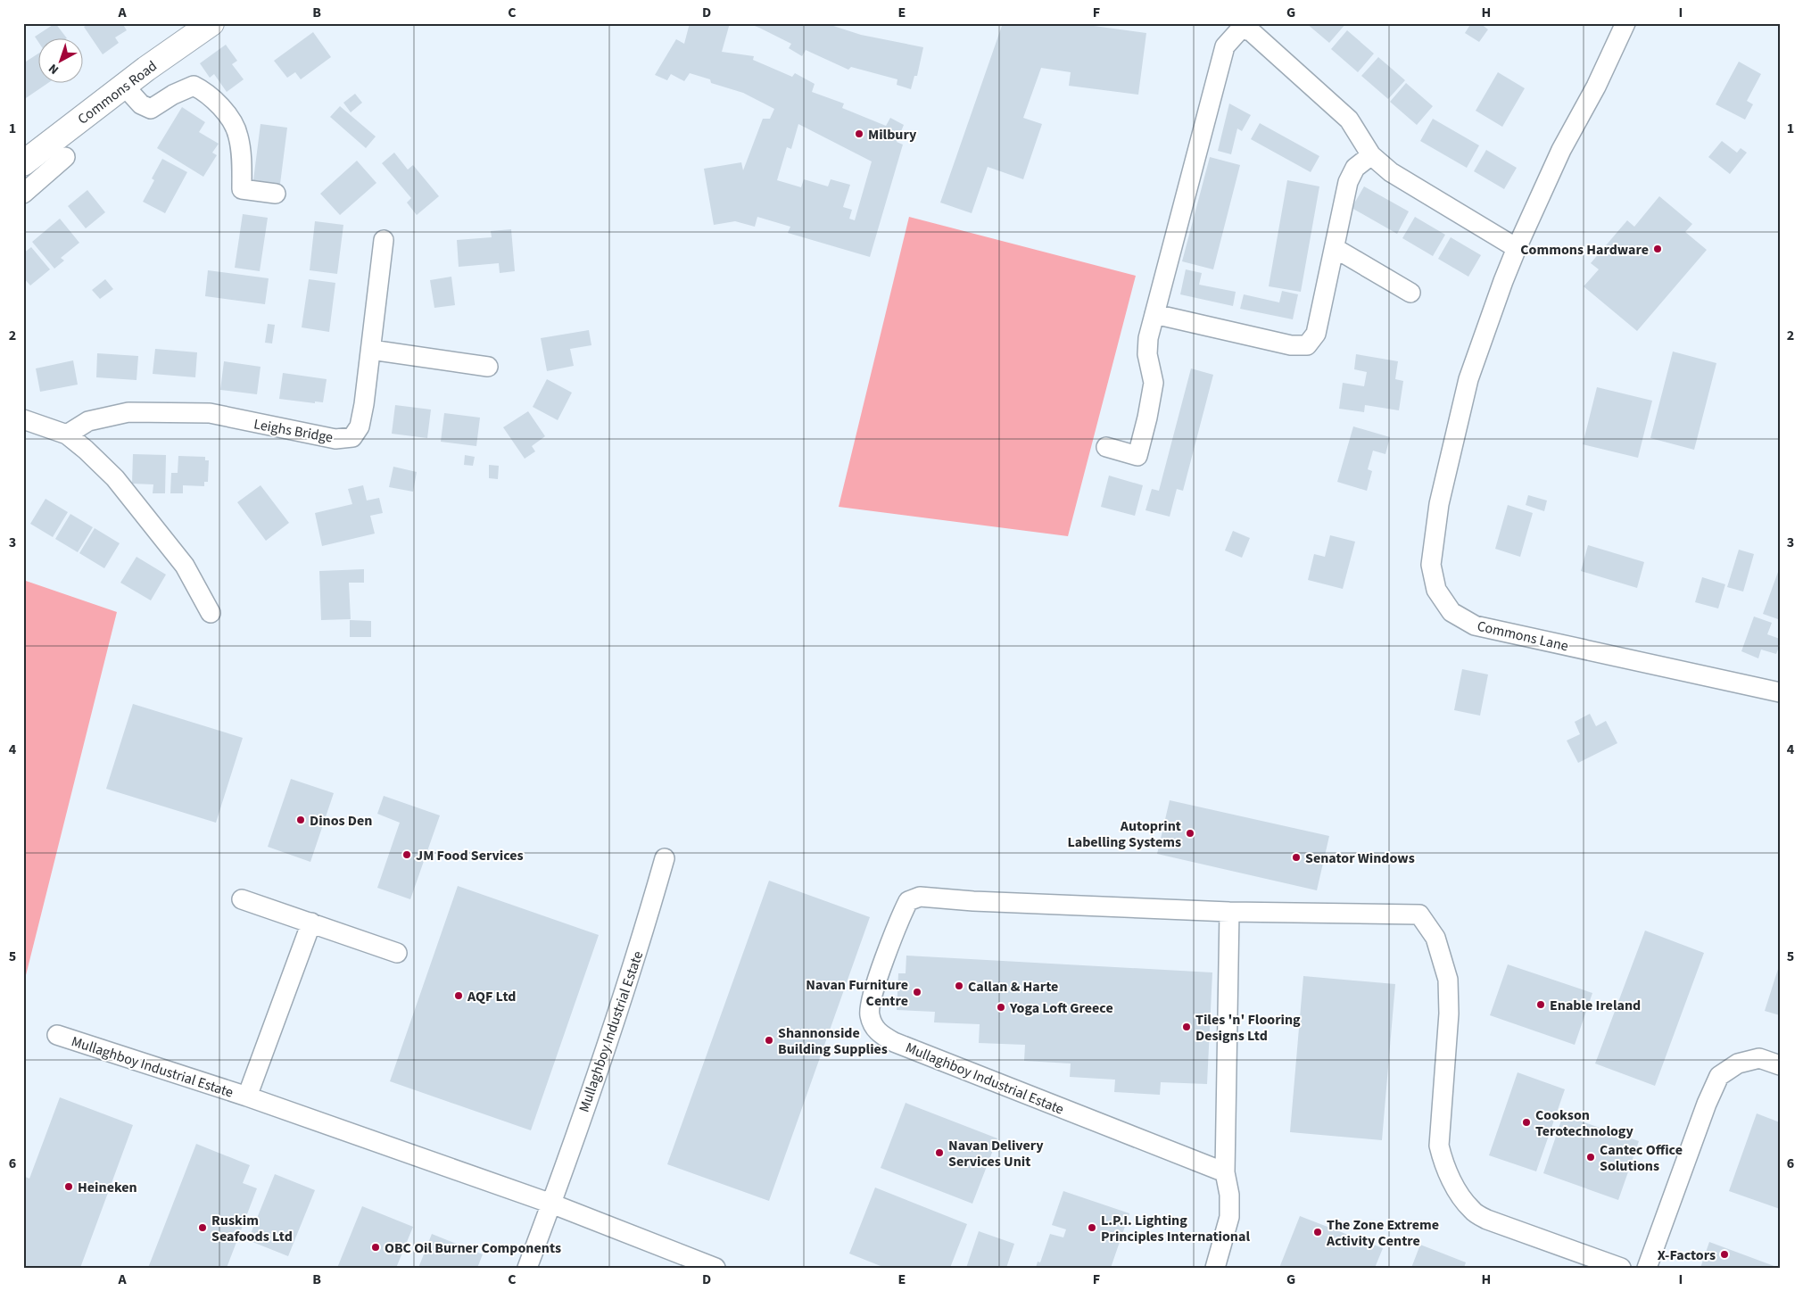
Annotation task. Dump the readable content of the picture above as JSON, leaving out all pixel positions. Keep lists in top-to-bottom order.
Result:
{
  "streets": {
    "street": [
      "Commons Road",
      "Leighs Bridge",
      "Commons Lane",
      "Mullaghboy Industrial Estate"
    ]
  },
  "places": [
    "Milbury",
    "Commons Hardware",
    "Dinos Den",
    "Autoprint Labelling Systems",
    "JM Food Services",
    "Senator Windows",
    "Callan & Harte",
    "Navan Furniture Centre",
    "AQF Ltd",
    "Enable Ireland",
    "Yoga Loft Greece",
    "Tiles 'n' Flooring Designs Ltd",
    "Shannonside Building Supplies",
    "Cookson Terotechnology",
    "Navan Delivery Services Unit",
    "Cantec Office Solutions",
    "Heineken",
    "Ruskim Seafoods Ltd",
    "L.P.I. Lighting Principles International",
    "The Zone Extreme Activity Centre",
    "OBC Oil Burner Components",
    "X-Factors"
  ],
  "north": "bottom left",
  "grid": {
    "columns": [
      "A",
      "B",
      "C",
      "D",
      "E",
      "F",
      "G",
      "H",
      "I"
    ],
    "rows": [
      "1",
      "2",
      "3",
      "4",
      "5",
      "6"
    ]
  }
}
